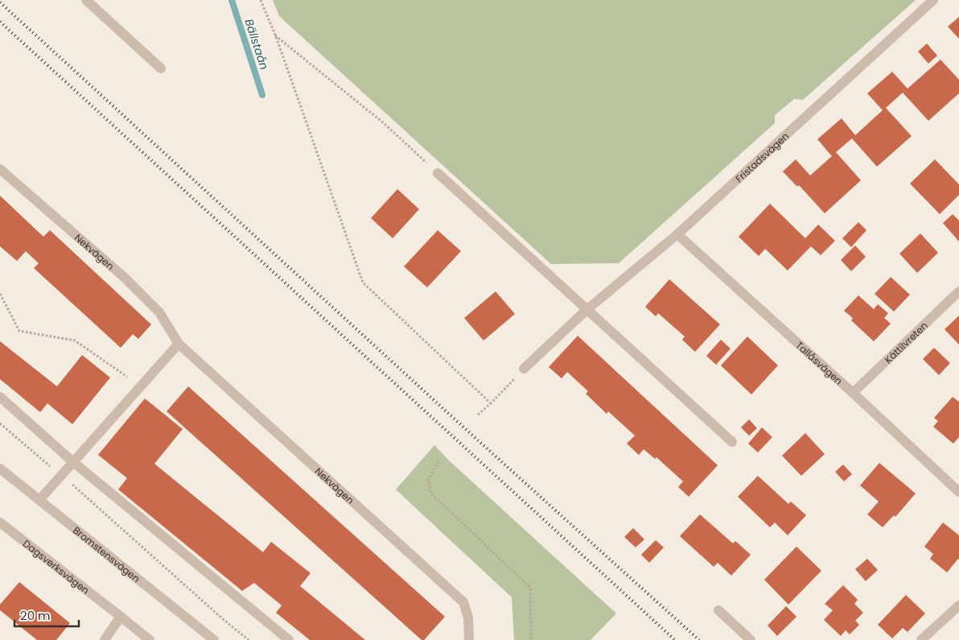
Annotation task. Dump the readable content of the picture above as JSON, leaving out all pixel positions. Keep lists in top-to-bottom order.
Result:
{
  "streets": {
    "street": [
      "Fristadsvägen",
      "Nekvägen",
      "Kättilvreten",
      "Tallåsvägen",
      "Bromstensvägen",
      "Dagsverksvägen"
    ]
  },
  "crossings": [
    ["Fristadsvägen", "Tallåsvägen"],
    ["Kättilvreten", "Tallåsvägen"]
  ],
  "water": ["Bällstaån"],
  "scale_bar": "20 m"
}
